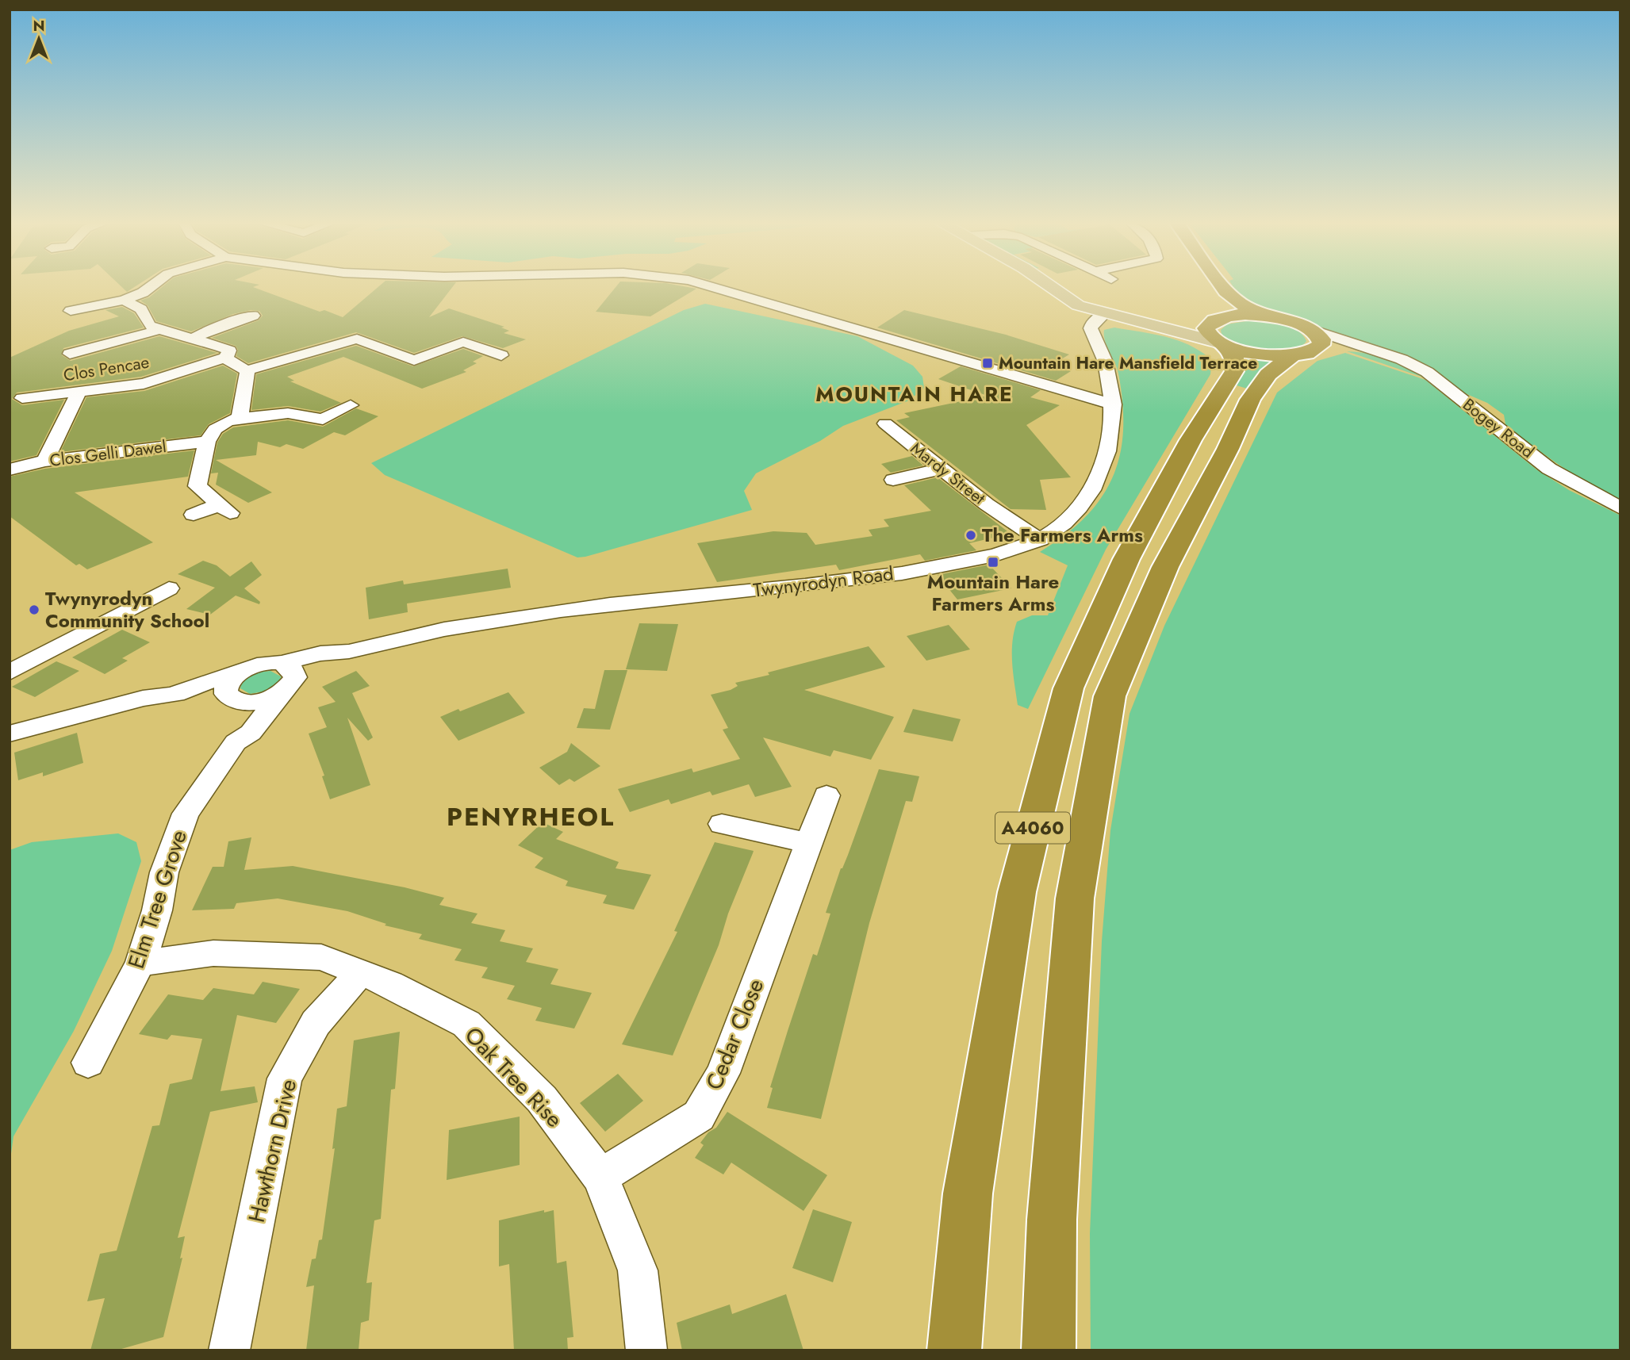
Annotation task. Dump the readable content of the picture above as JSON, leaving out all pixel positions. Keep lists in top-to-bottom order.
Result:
{
  "streets": {
    "highway": ["A4060"],
    "street": [
      "Clos Pencae",
      "Bogey Road",
      "Clos Gelli Dawel",
      "Mardy Street",
      "Twynyrodyn Road",
      "Elm Tree Grove",
      "Cedar Close",
      "Oak Tree Rise",
      "Hawthorn Drive"
    ]
  },
  "crossings": [
    ["Bogey Road", "A4060"],
    ["Mardy Street", "Twynyrodyn Road"],
    ["Twynyrodyn Road", "Elm Tree Grove"],
    ["Elm Tree Grove", "Oak Tree Rise"],
    ["Cedar Close", "Oak Tree Rise"],
    ["Oak Tree Rise", "Hawthorn Drive"]
  ],
  "districts": ["MOUNTAIN HARE", "PENYRHEOL"],
  "places": {
    "transit": ["Mountain Hare Mansfield Terrace", "Mountain Hare Farmers Arms"],
    "other": ["The Farmers Arms", "Twynyrodyn Community School"]
  },
  "north": "top"
}
